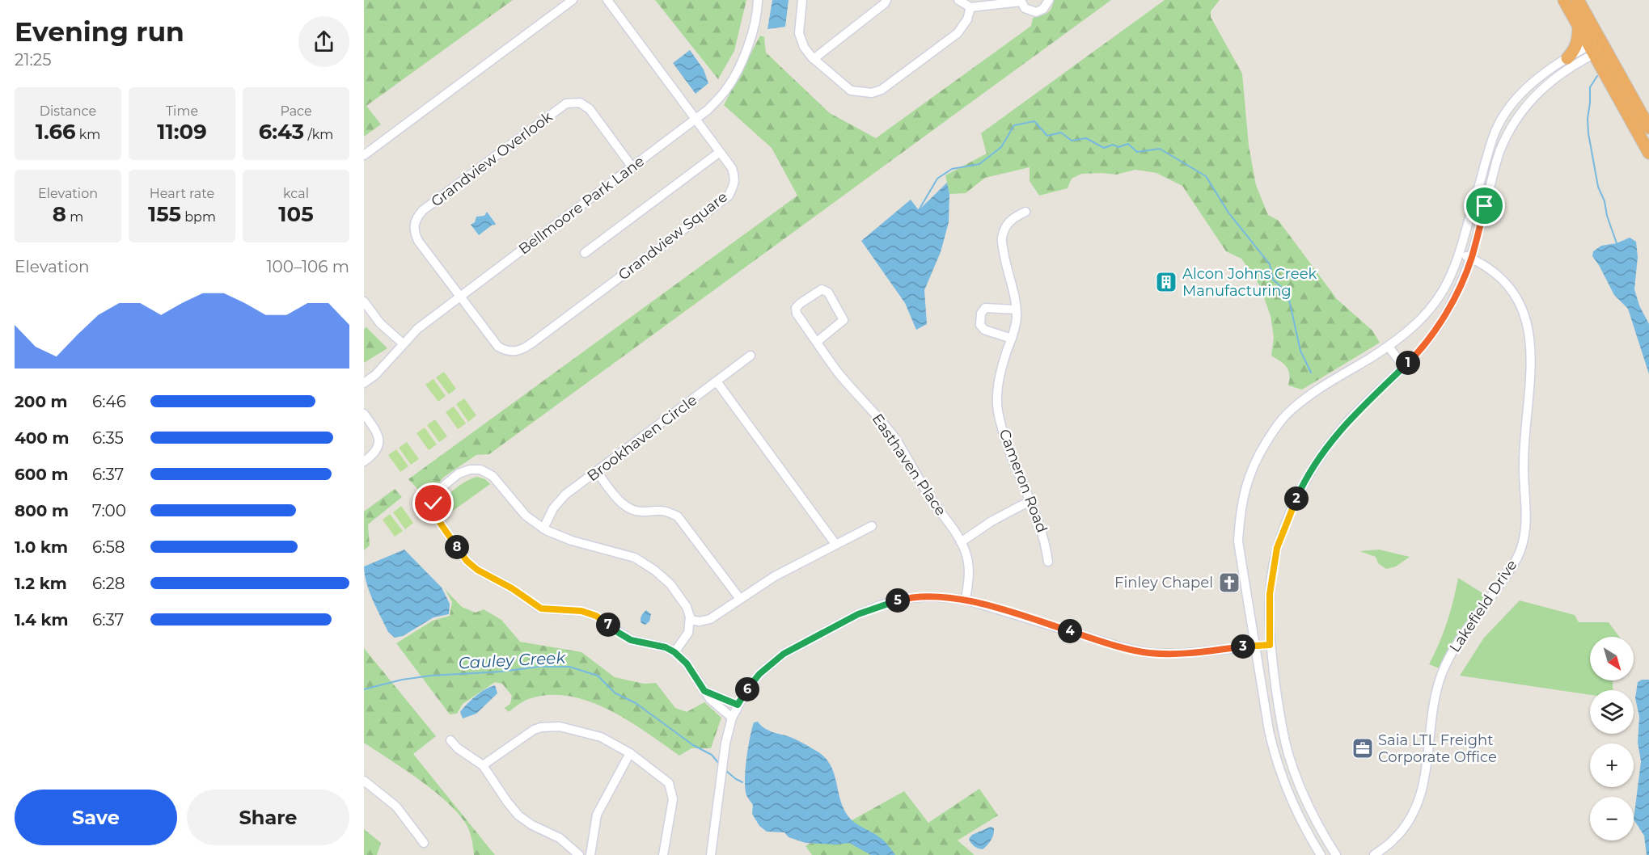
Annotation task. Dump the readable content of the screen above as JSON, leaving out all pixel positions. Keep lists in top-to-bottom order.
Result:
{
  "streets": {
    "street": [
      "Grandview Overlook",
      "Bellmoore Park Lane",
      "Grandview Square",
      "Brookhaven Circle",
      "Easthaven Place",
      "Cameron Road",
      "Lakefield Drive"
    ]
  },
  "crossings": [
    ["Grandview Overlook", "Bellmoore Park Lane"],
    ["Grandview Overlook", "Grandview Square"],
    ["Bellmoore Park Lane", "Grandview Square"]
  ],
  "water": ["Cauley Creek"],
  "places": {
    "building": ["Alcon Johns Creek Manufacturing"],
    "church": ["Finley Chapel"],
    "office": ["Saia LTL Freight Corporate Office"]
  },
  "north": "bottom right",
  "page": {
    "heading": ["Evening run", "21:25"],
    "stats": [
      ["Distance", "1.66 km"],
      ["Time", "11:09"],
      ["Pace", "6:43 /km"],
      ["Elevation", "8 m"],
      ["Heart rate", "155 bpm"],
      ["kcal", "105"]
    ],
    "chart": ["Elevation", "100–106 m"],
    "pins": [
      "1",
      "2",
      "8",
      "5",
      "7",
      "4",
      "3",
      "6"
    ],
    "list": [
      {
        "name": "200 m",
        "note": "6:46"
      },
      {
        "name": "400 m",
        "note": "6:35"
      },
      {
        "name": "600 m",
        "note": "6:37"
      },
      {
        "name": "800 m",
        "note": "7:00"
      },
      {
        "name": "1.0 km",
        "note": "6:58"
      },
      {
        "name": "1.2 km",
        "note": "6:28"
      },
      {
        "name": "1.4 km",
        "note": "6:37"
      }
    ],
    "map_buttons": ["+", "−"],
    "buttons": ["Save", "Share"]
  }
}
